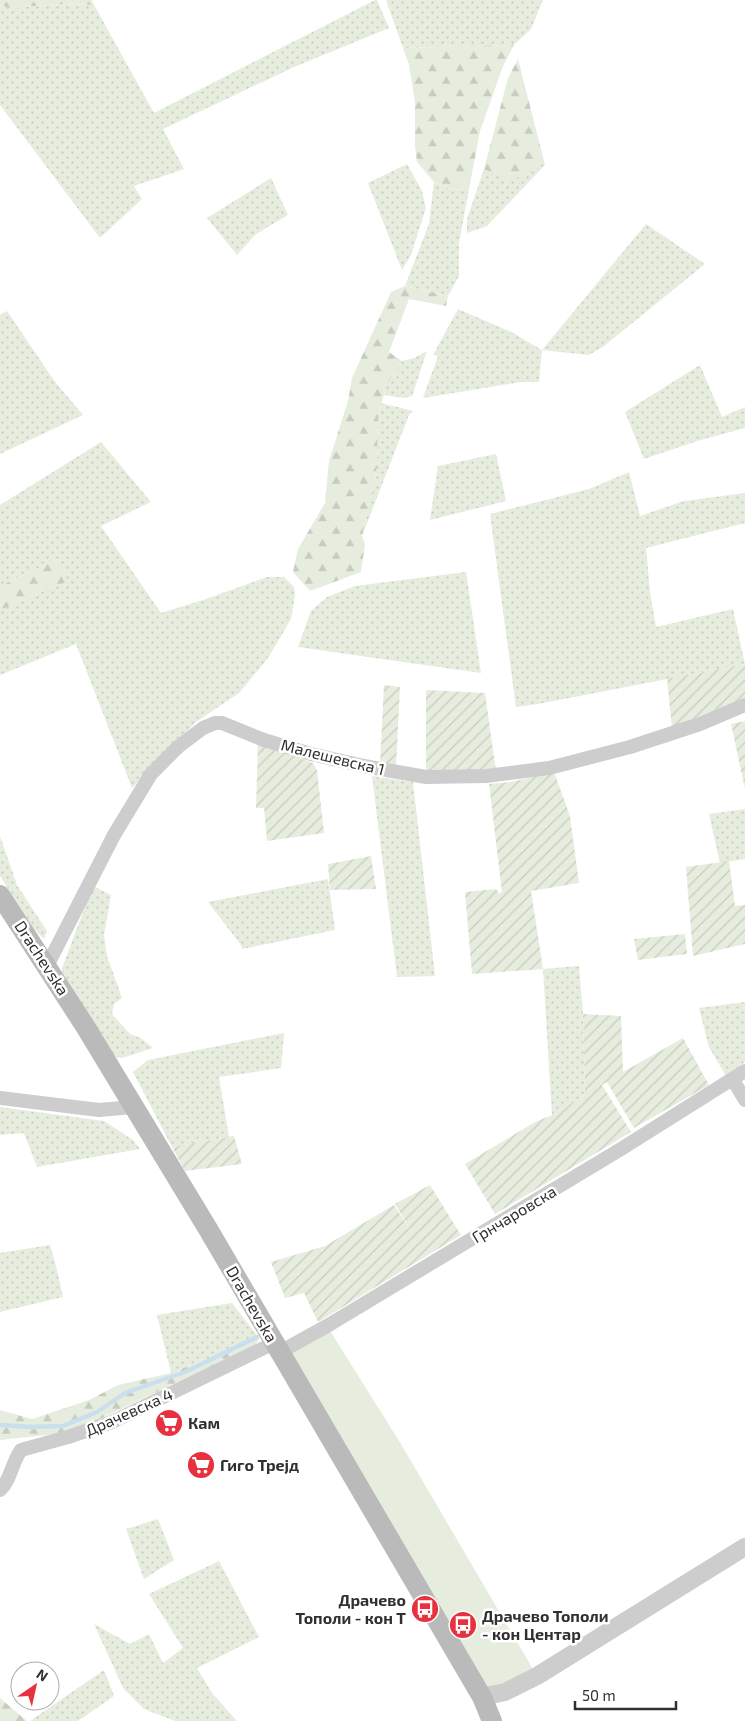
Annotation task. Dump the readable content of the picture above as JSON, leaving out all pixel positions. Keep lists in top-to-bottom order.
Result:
{
  "streets": {
    "main road": ["Drachevska"],
    "street": ["Малешевска 1", "Грнчаровска", "Драчевска 4"]
  },
  "crossings": [
    ["Малешевска 1", "Drachevska"],
    ["Drachevska", "Грнчаровска"],
    ["Drachevska", "Драчевска 4"],
    ["Грнчаровска", "Драчевска 4"]
  ],
  "places": {
    "supermarket": ["Кам", "Гиго Трејд"],
    "bus stop": ["Драчево Тополи - кон Т", "Драчево Тополи - кон Центар"]
  },
  "scale_bar": "50 m",
  "north": "top right"
}
